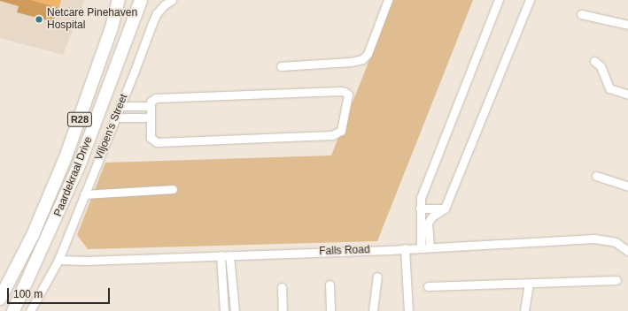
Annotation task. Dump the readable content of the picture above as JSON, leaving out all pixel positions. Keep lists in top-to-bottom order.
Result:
{
  "streets": {
    "main road": ["R28", "Paardekraal Drive"],
    "street": ["Viljoen's Street", "Falls Road"]
  },
  "crossings": [
    ["Viljoen's Street", "Falls Road"]
  ],
  "places": ["Netcare Pinehaven Hospital"],
  "scale_bar": "100 m"
}
